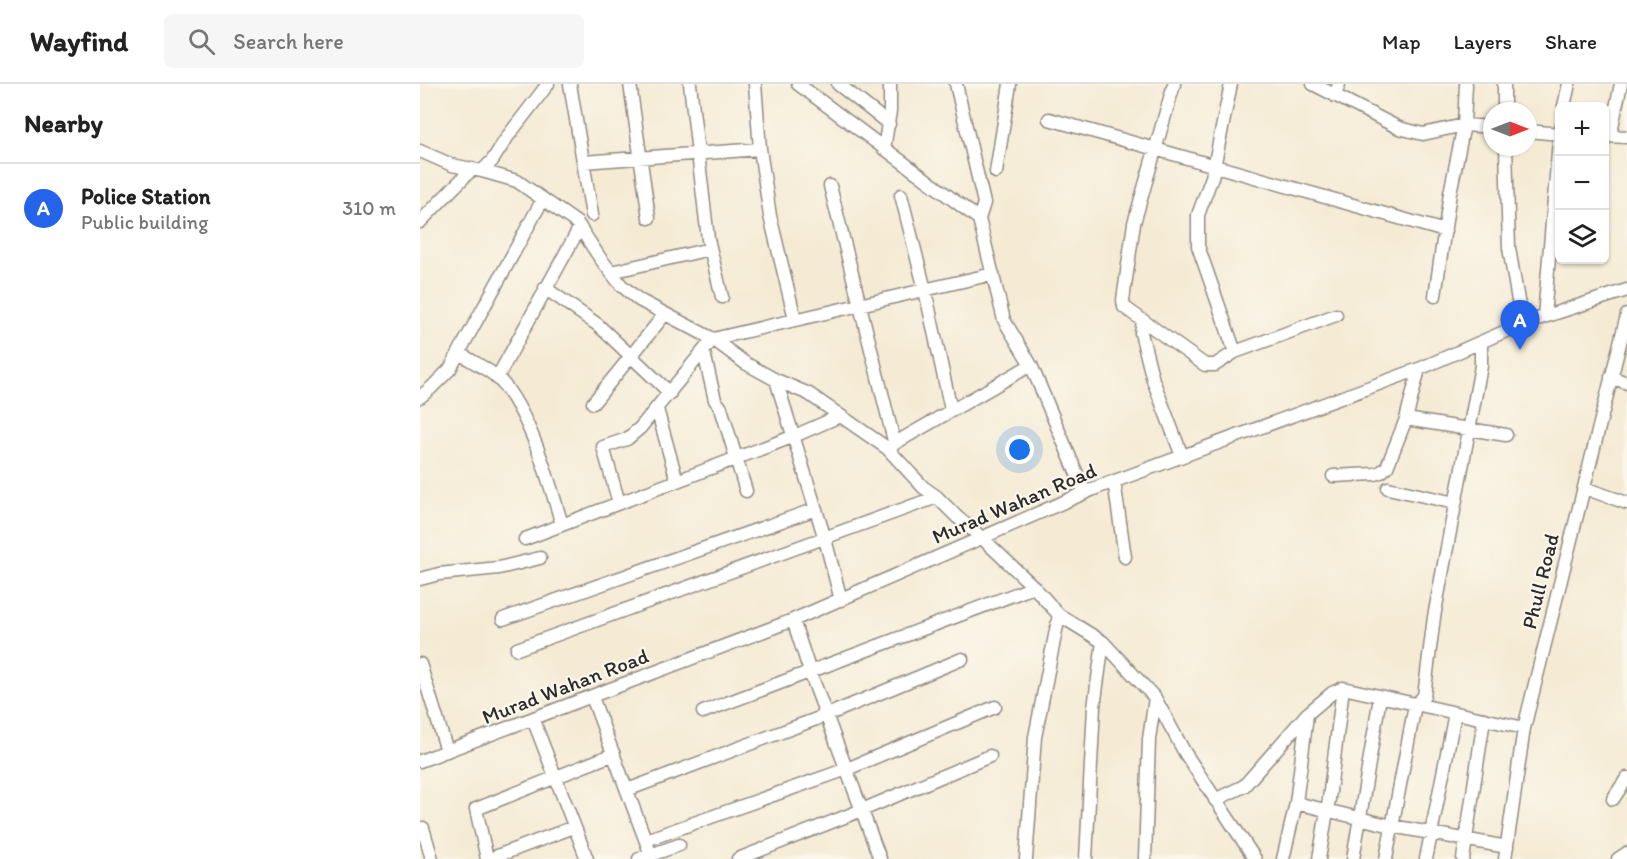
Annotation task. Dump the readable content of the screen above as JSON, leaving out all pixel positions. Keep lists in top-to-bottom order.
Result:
{
  "streets": {
    "street": ["Murad Wahan Road", "Phull Road"]
  },
  "north": "right",
  "page": {
    "header": "Wayfind",
    "search": "Search here",
    "nav": ["Map", "Layers", "Share"],
    "heading": "Nearby",
    "map_buttons": ["+", "−"],
    "list": [
      {
        "mark": "A",
        "name": "Police Station",
        "note": "Public building",
        "value": "310 m"
      }
    ],
    "pins": "A"
  }
}
